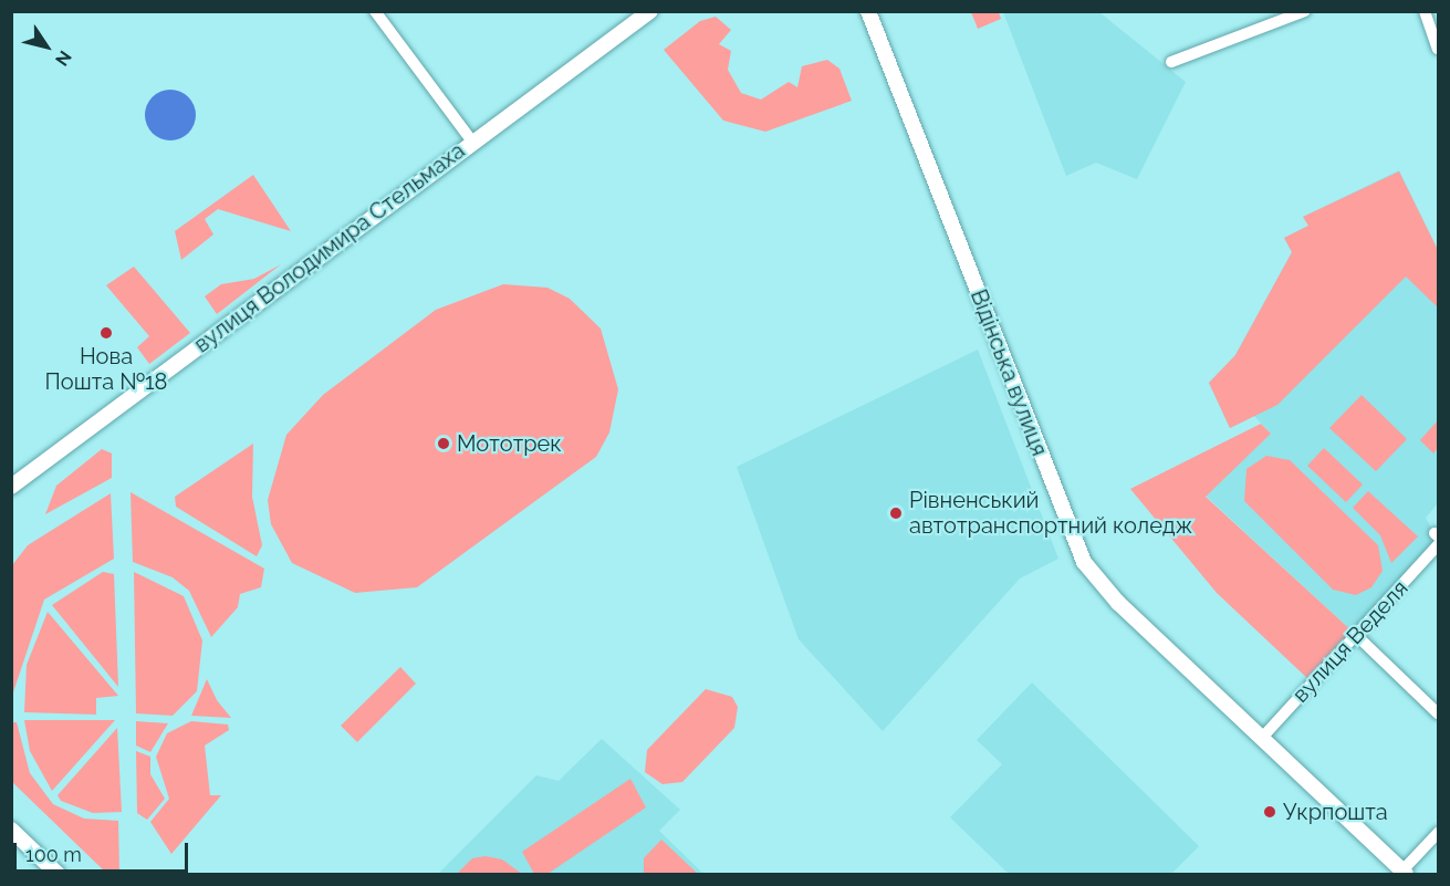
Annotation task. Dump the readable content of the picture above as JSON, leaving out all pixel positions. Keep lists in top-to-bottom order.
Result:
{
  "streets": {
    "main road": ["вулиця Володимира Стельмаха", "Відінська вулиця"],
    "street": ["вулиця Веделя"]
  },
  "crossings": [
    ["Відінська вулиця", "вулиця Веделя"]
  ],
  "places": [
    "Нова Пошта №18",
    "Мототрек",
    "Рівненський автотранспортний коледж",
    "Укрпошта"
  ],
  "scale_bar": "100 m",
  "north": "bottom right"
}
